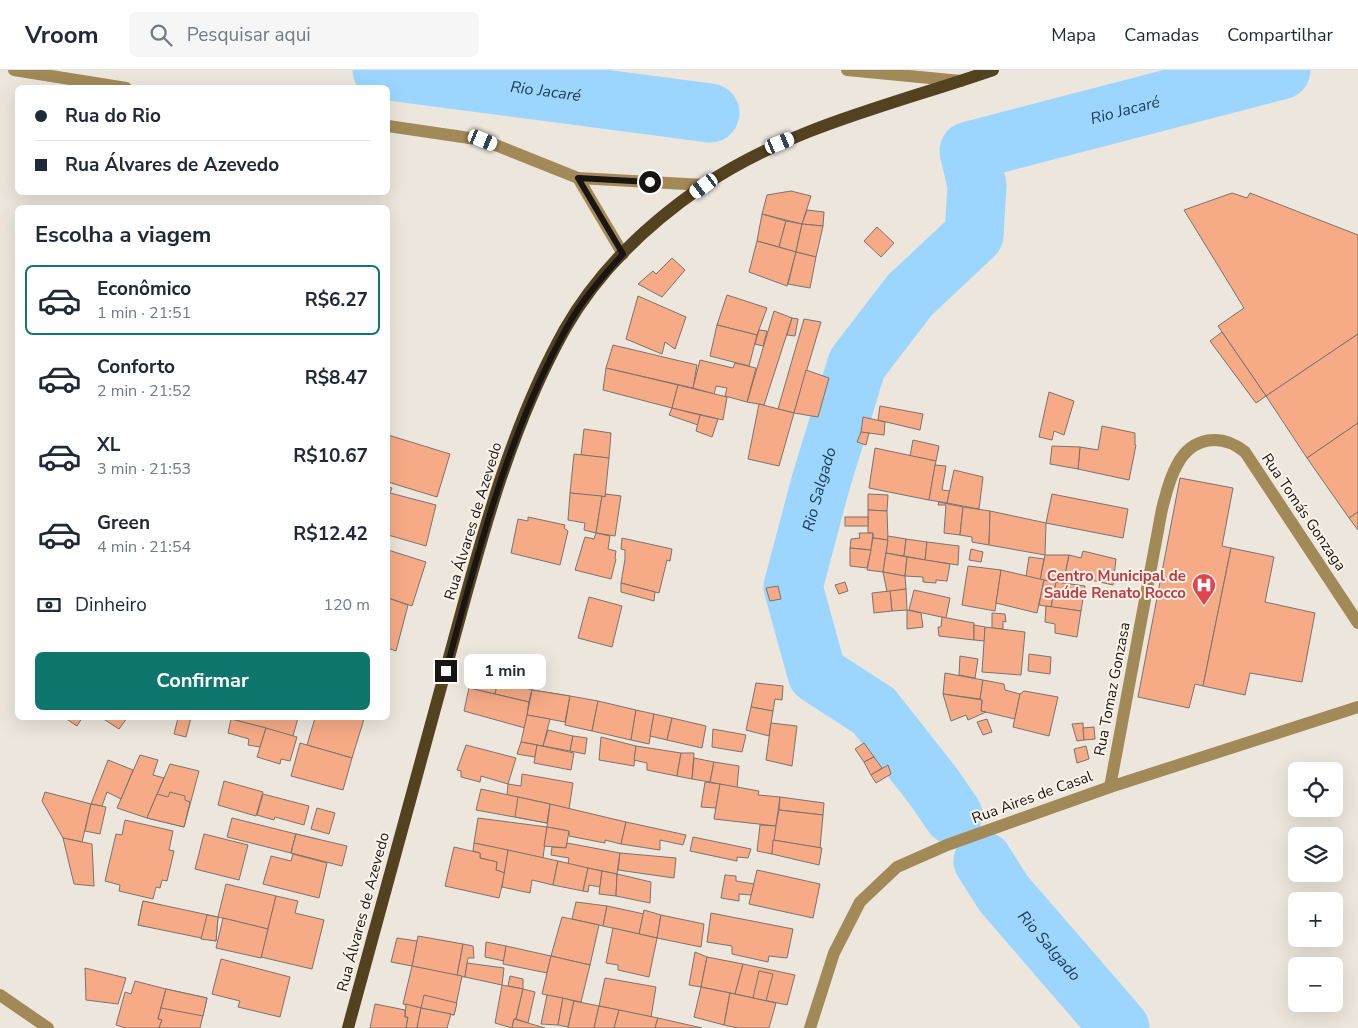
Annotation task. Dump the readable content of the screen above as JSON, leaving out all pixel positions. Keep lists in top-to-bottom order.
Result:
{
  "streets": {
    "main road": ["Rua Álvares de Azevedo"],
    "street": ["Rua Tomás Gonzaga", "Rua Tomaz Gonzasa", "Rua Aires de Casal"]
  },
  "crossings": [
    ["Rua Tomás Gonzaga", "Rua Tomaz Gonzasa"],
    ["Rua Tomaz Gonzasa", "Rua Aires de Casal"]
  ],
  "water": ["Rio Jacaré", "Rio Salgado"],
  "places": {
    "hospital": ["Centro Municipal de Saúde Renato Rocco"]
  },
  "page": {
    "header": "Vroom",
    "search": "Pesquisar aqui",
    "nav": ["Mapa", "Camadas", "Compartilhar"],
    "banner": ["Rua do Rio", "Rua Álvares de Azevedo"],
    "heading": "Escolha a viagem",
    "list": [
      {
        "name": "Econômico",
        "note": "1 min · 21:51",
        "value": "R$6.27"
      },
      {
        "name": "Conforto",
        "note": "2 min · 21:52",
        "value": "R$8.47"
      },
      {
        "name": "XL",
        "note": "3 min · 21:53",
        "value": "R$10.67"
      },
      {
        "name": "Green",
        "note": "4 min · 21:54",
        "value": "R$12.42"
      }
    ],
    "pay": ["Dinheiro", "120 m"],
    "buttons": "Confirmar",
    "bubble": "1 min",
    "map_buttons": ["+", "−"]
  }
}
